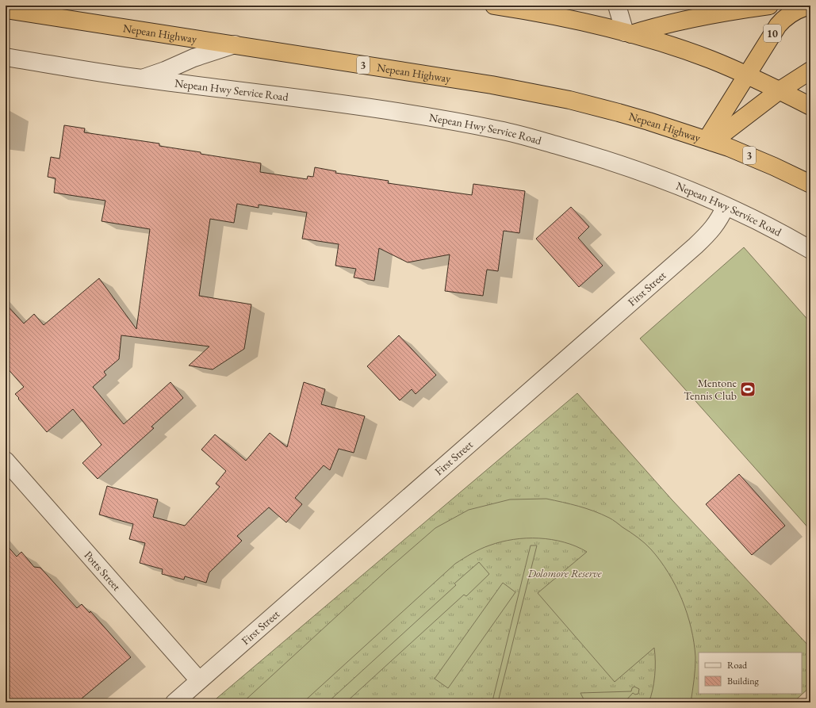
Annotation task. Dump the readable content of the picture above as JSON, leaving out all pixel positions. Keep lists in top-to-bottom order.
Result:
{
  "streets": {
    "highway": ["Nepean Highway", "10", "3"],
    "street": ["Nepean Hwy Service Road", "First Street", "Potts Street"]
  },
  "crossings": [
    ["Nepean Highway", "10"],
    ["Nepean Highway", "Nepean Hwy Service Road"],
    ["Nepean Hwy Service Road", "First Street"],
    ["First Street", "Potts Street"]
  ],
  "parks": ["Dolomore Reserve"],
  "places": {
    "sports": ["Mentone Tennis Club"]
  },
  "legend": ["Road", "Building"]
}
